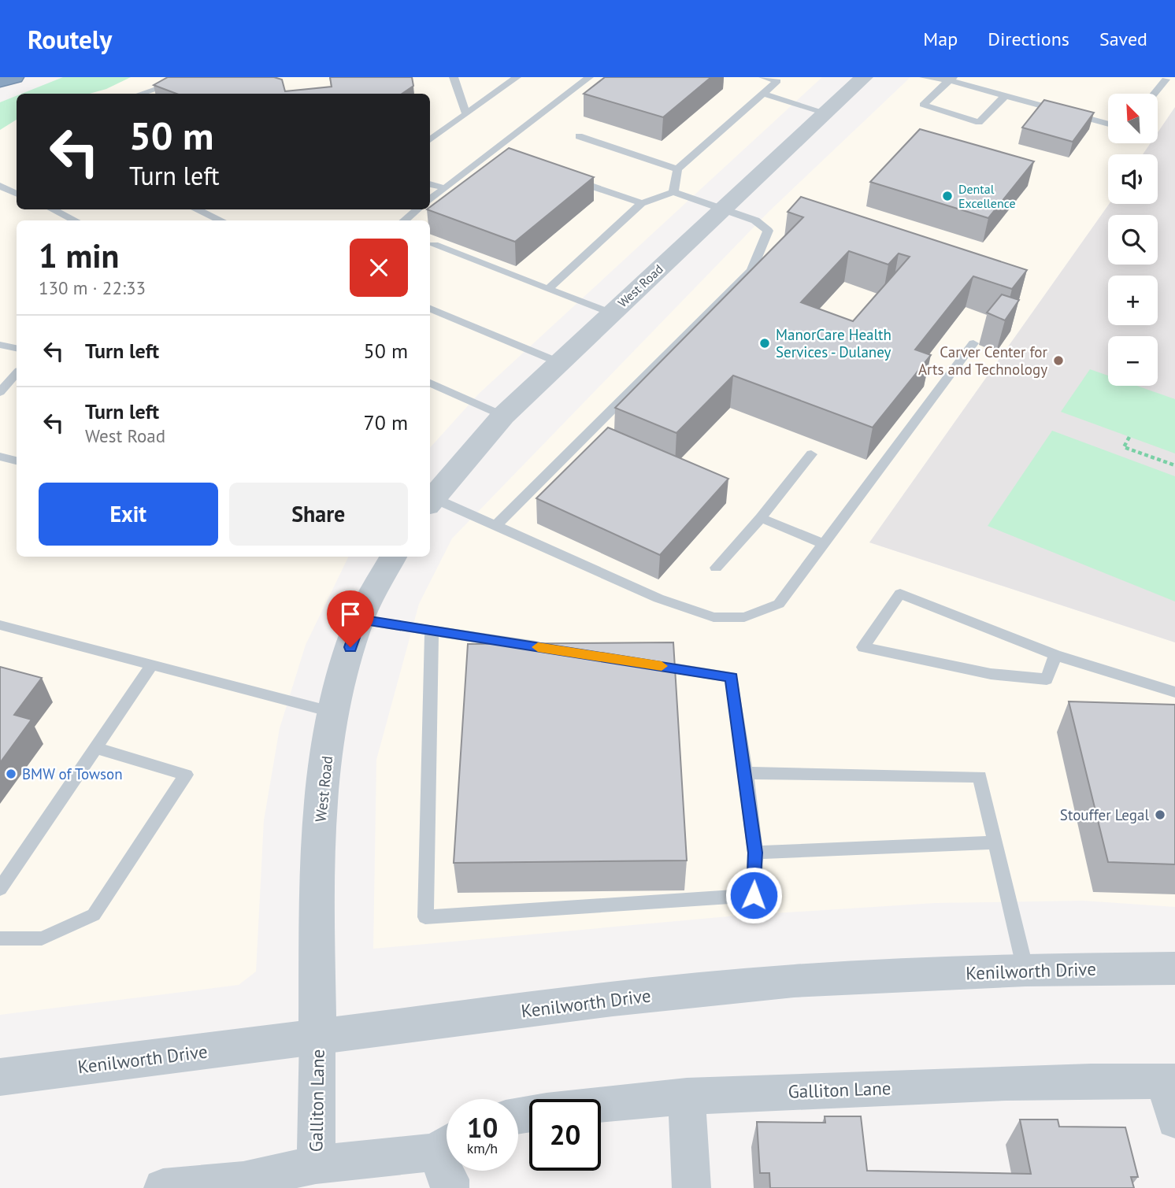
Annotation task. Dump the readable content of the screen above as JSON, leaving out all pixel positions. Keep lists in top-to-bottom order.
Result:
{
  "streets": {
    "street": ["West Road", "Kenilworth Drive", "Galliton Lane"]
  },
  "crossings": [
    ["West Road", "Kenilworth Drive"],
    ["West Road", "Galliton Lane"],
    ["Kenilworth Drive", "Galliton Lane"]
  ],
  "places": [
    "Dental Excellence",
    "ManorCare Health Services - Dulaney",
    "Carver Center for Arts and Technology",
    "BMW of Towson",
    "Stouffer Legal"
  ],
  "north": "top left",
  "page": {
    "header": "Routely",
    "nav": ["Map", "Directions", "Saved"],
    "map_buttons": ["+", "−"],
    "turn": ["50 m", "Turn left"],
    "heading": ["1 min", "130 m · 22:33"],
    "list": [
      {
        "name": "Turn left",
        "value": "50 m"
      },
      {
        "name": "Turn left",
        "note": "West Road",
        "value": "70 m"
      }
    ],
    "buttons": ["Exit", "Share"],
    "speed": "10 km/h",
    "limit": "20"
  }
}
